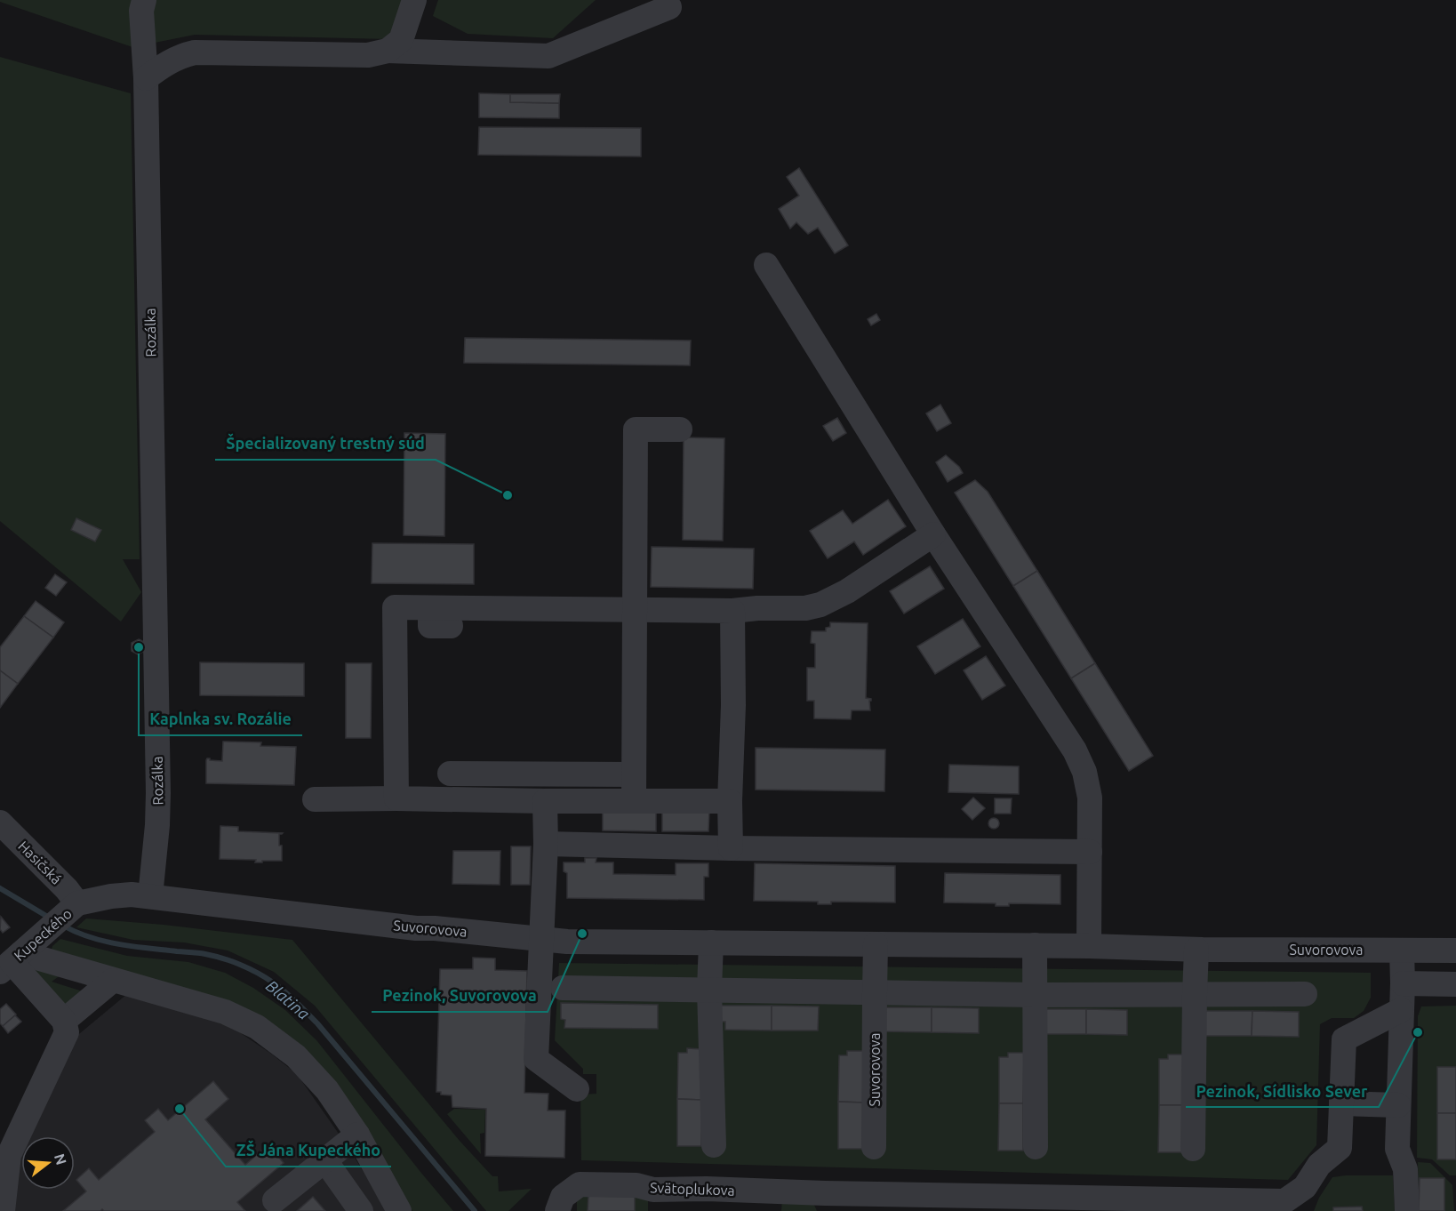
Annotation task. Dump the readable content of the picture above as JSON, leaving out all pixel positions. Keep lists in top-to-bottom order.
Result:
{
  "streets": {
    "street": [
      "Rozálka",
      "Hasičská",
      "Suvorovova",
      "Kupeckého",
      "Svätoplukova"
    ]
  },
  "crossings": [
    ["Rozálka", "Suvorovova"],
    ["Rozálka", "Kupeckého"],
    ["Hasičská", "Kupeckého"],
    ["Suvorovova", "Kupeckého"]
  ],
  "water": ["Blatina"],
  "places": [
    "Špecializovaný trestný súd",
    "Kaplnka sv. Rozálie",
    "Pezinok, Suvorovova",
    "Pezinok, Sídlisko Sever",
    "ZŠ Jána Kupeckého"
  ],
  "north": "right"
}
